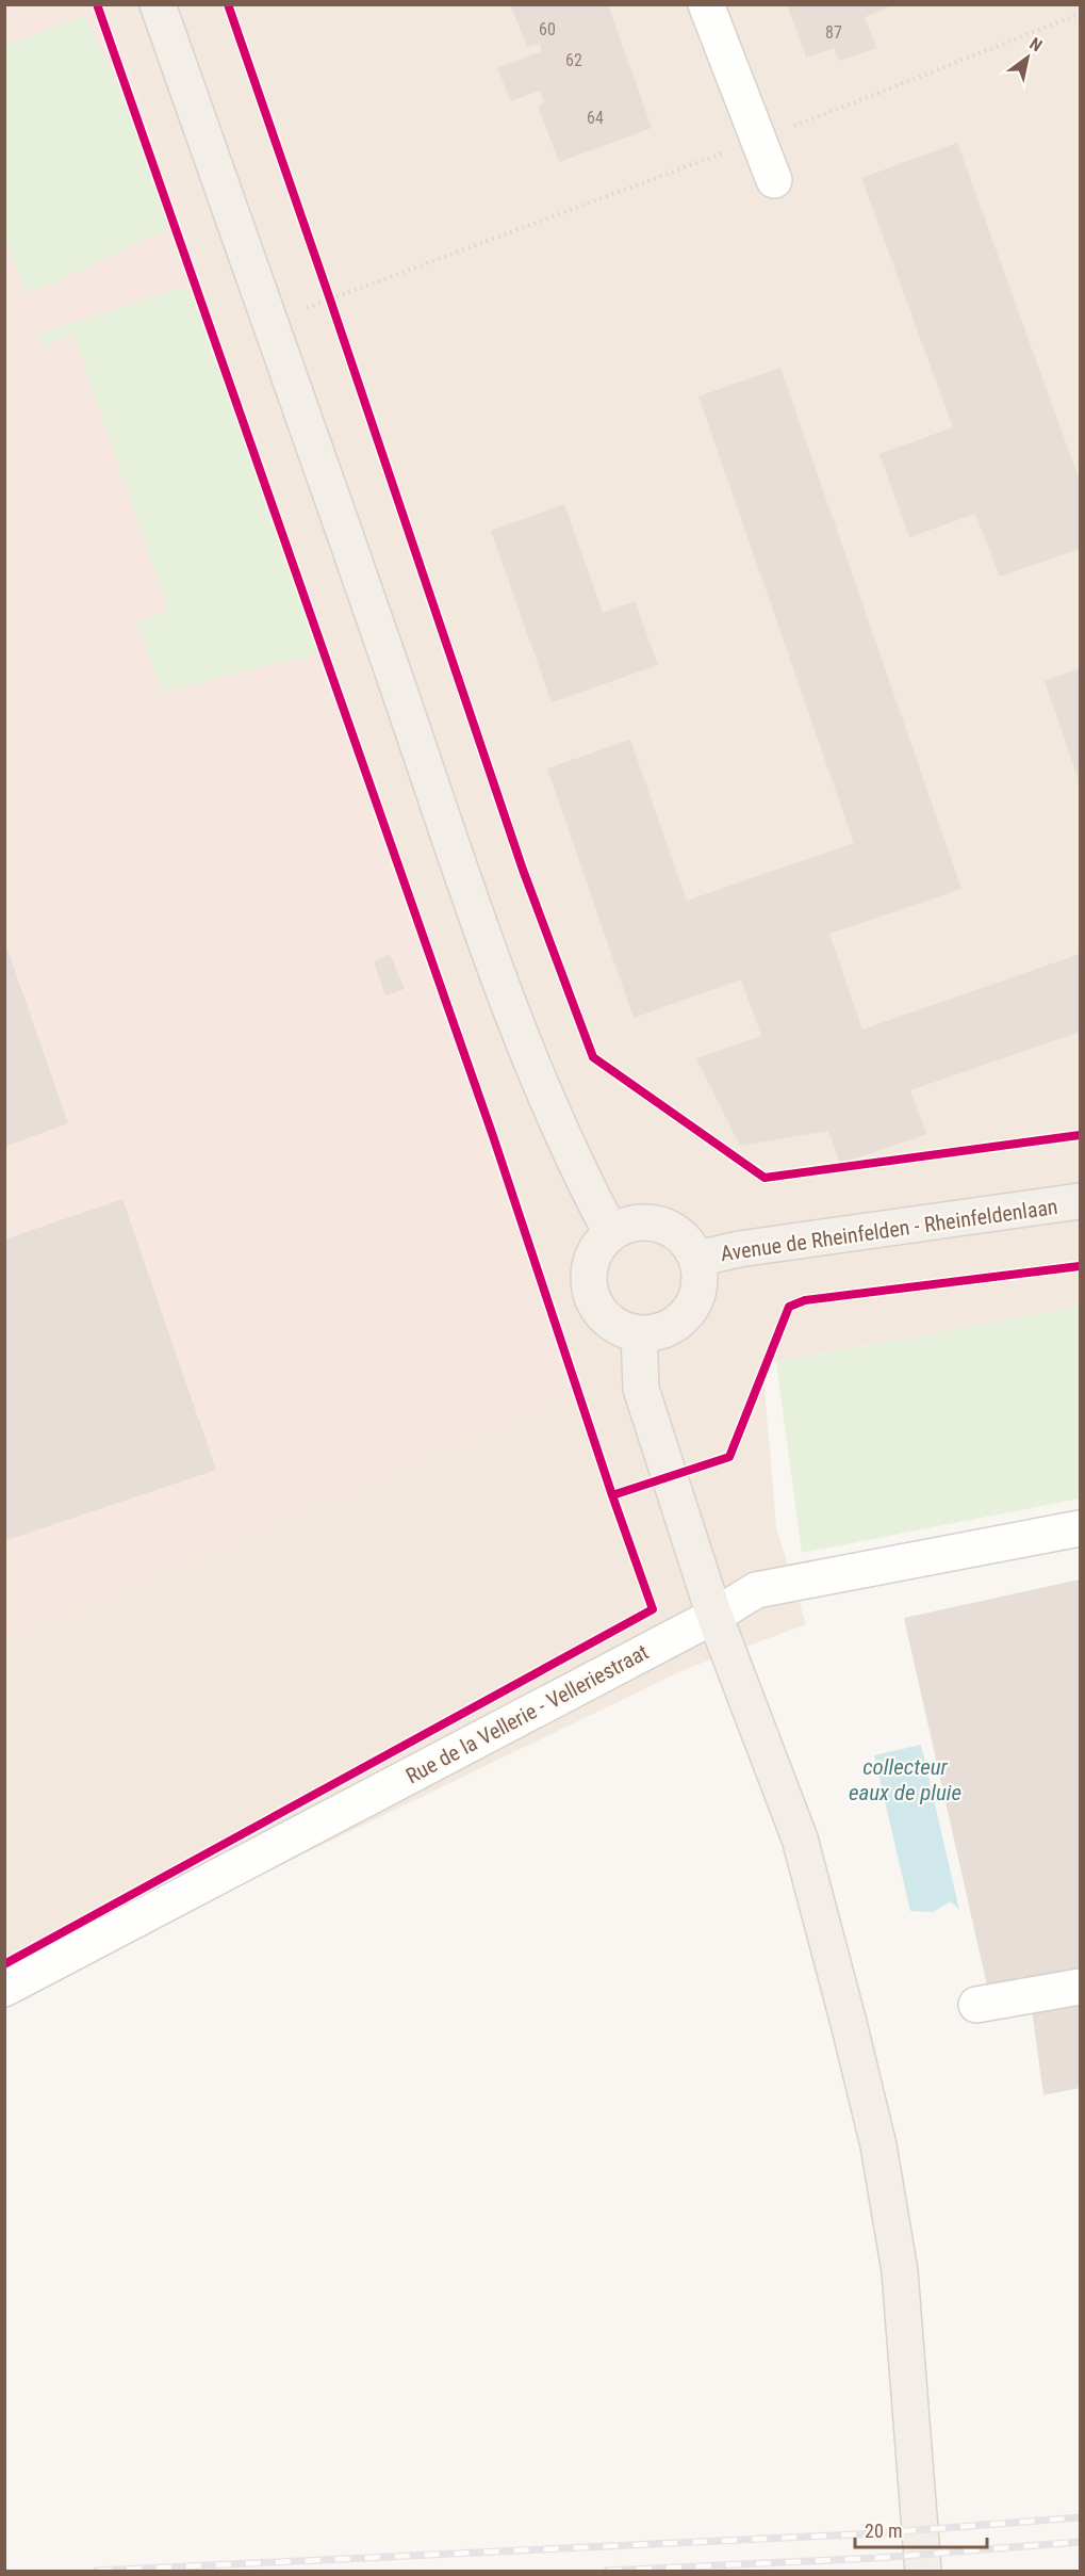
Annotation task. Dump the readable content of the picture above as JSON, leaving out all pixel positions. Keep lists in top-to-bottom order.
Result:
{
  "streets": {
    "main road": ["Avenue de Rheinfelden - Rheinfeldenlaan"],
    "street": ["Rue de la Vellerie - Velleriestraat"]
  },
  "water": ["collecteur eaux de pluie"],
  "house_numbers": [
    "60",
    "87",
    "62",
    "64"
  ],
  "scale_bar": "20 m",
  "north": "top right"
}
